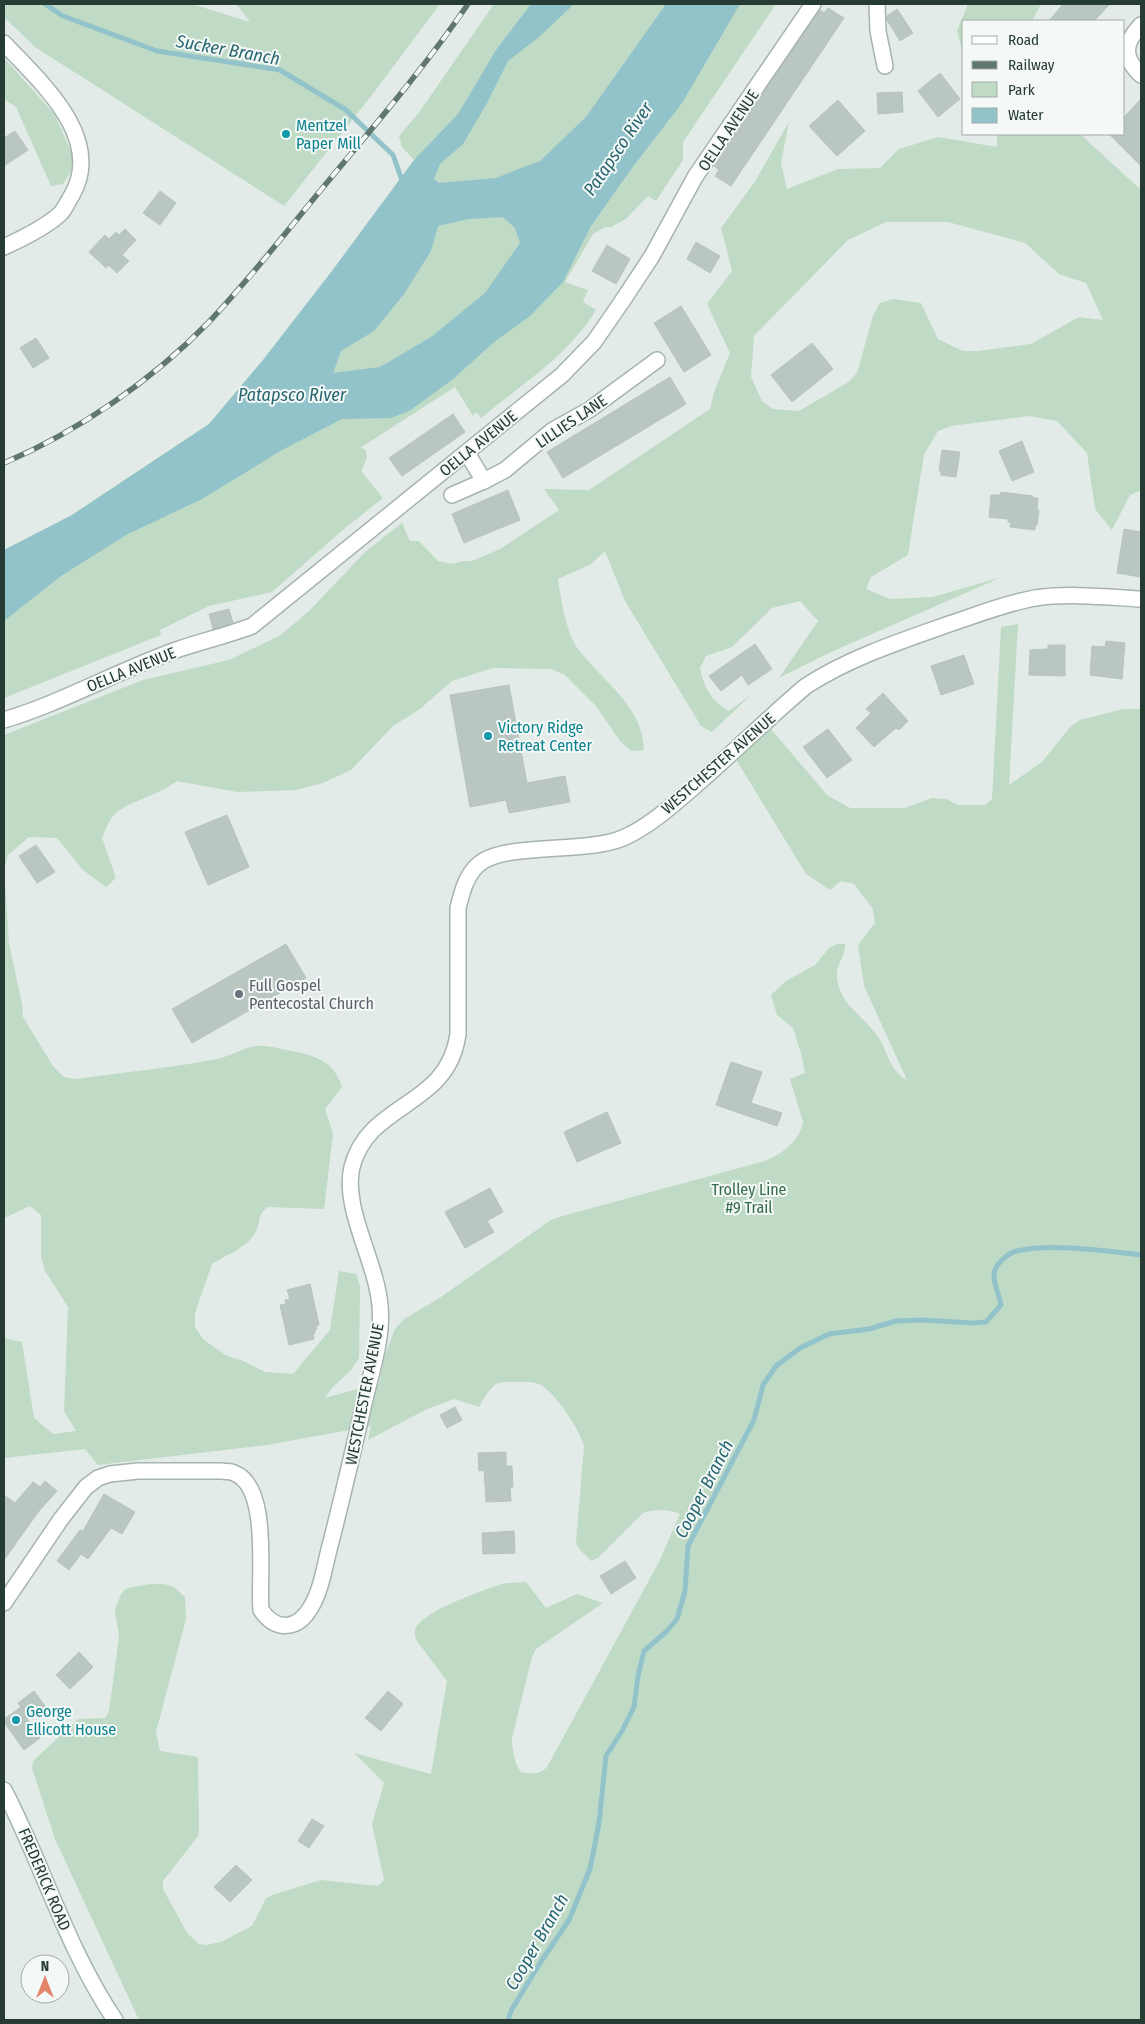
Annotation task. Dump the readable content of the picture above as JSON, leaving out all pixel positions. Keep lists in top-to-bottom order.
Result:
{
  "streets": {
    "street": [
      "OELLA AVENUE",
      "LILLIES LANE",
      "WESTCHESTER AVENUE",
      "FREDERICK ROAD"
    ]
  },
  "water": ["Sucker Branch", "Patapsco River", "Cooper Branch"],
  "parks": ["Trolley Line #9 Trail"],
  "places": [
    "Mentzel Paper Mill",
    "Victory Ridge Retreat Center",
    "Full Gospel Pentecostal Church",
    "George Ellicott House"
  ],
  "legend": [
    "Road",
    "Railway",
    "Park",
    "Water"
  ],
  "north": "top"
}
